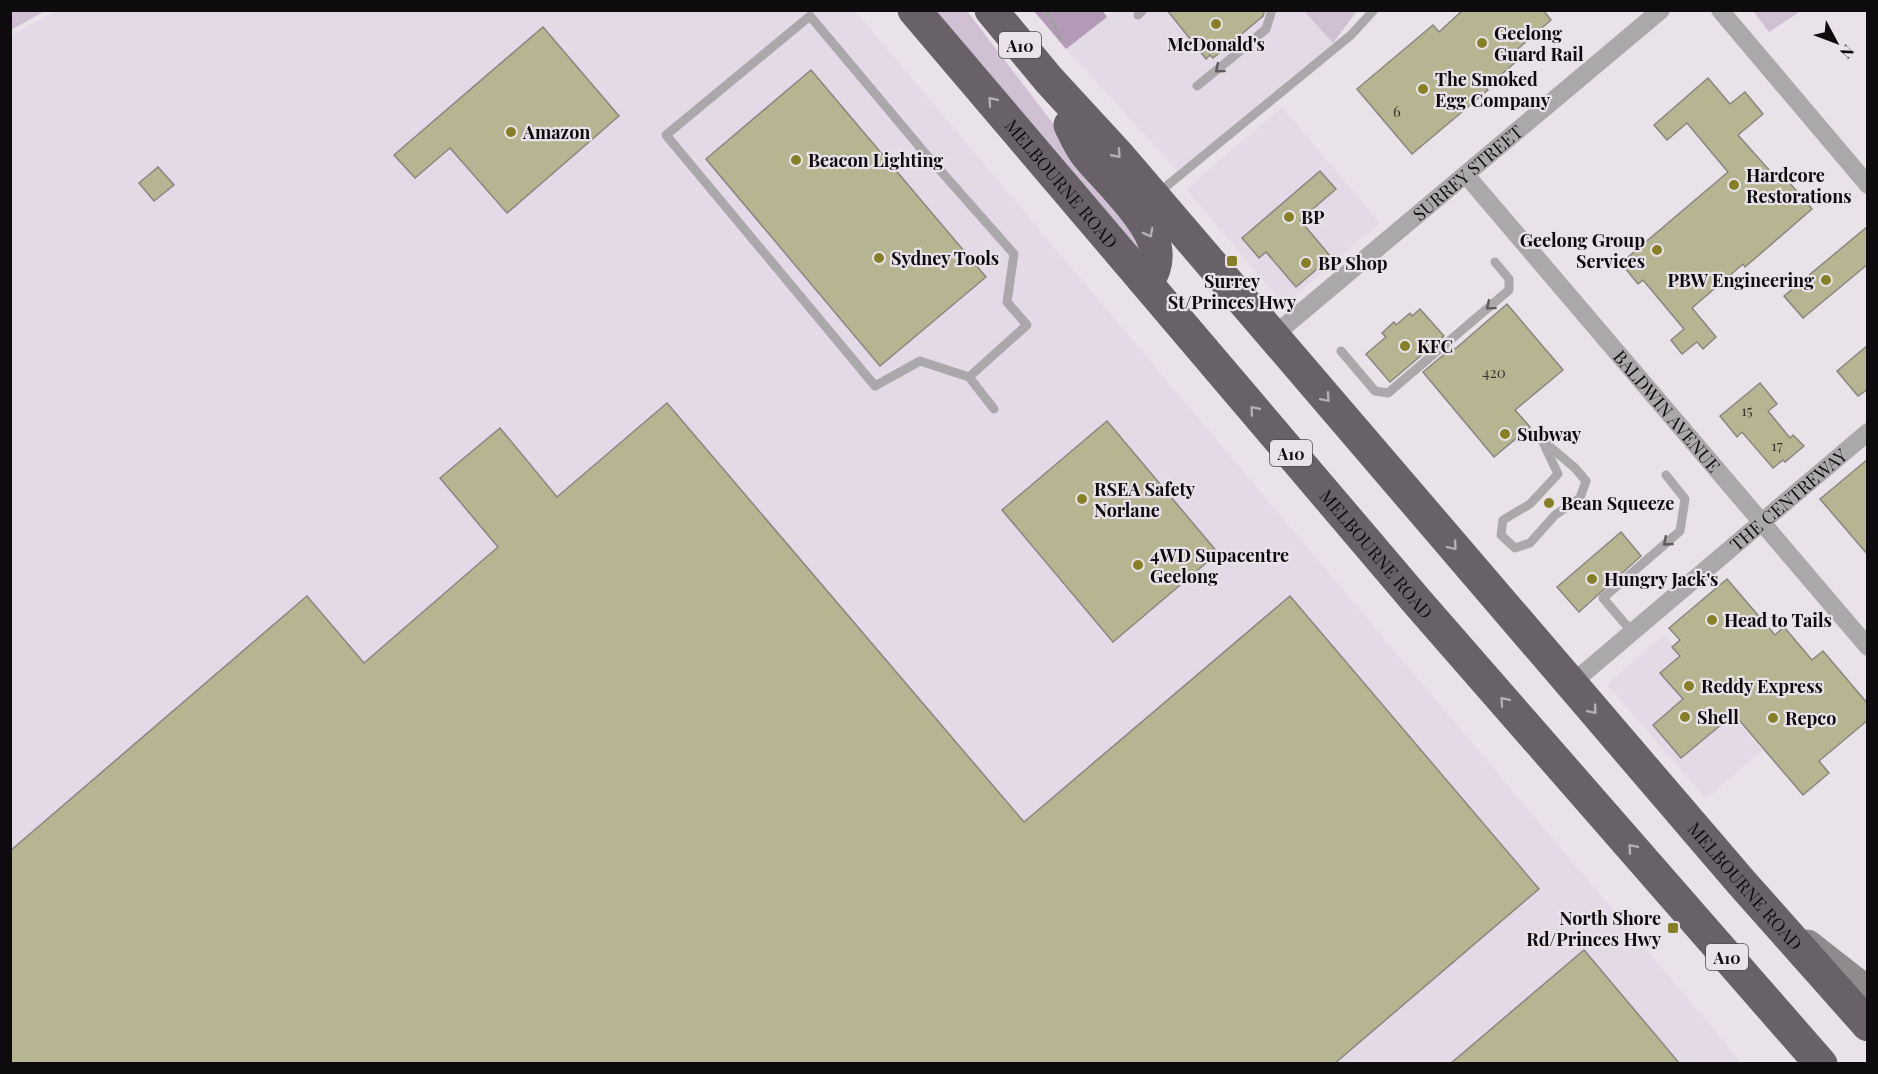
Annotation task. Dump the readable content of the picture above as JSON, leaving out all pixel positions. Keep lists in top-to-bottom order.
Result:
{
  "streets": {
    "highway": ["A10", "MELBOURNE ROAD"],
    "street": ["SURREY STREET", "BALDWIN AVENUE", "THE CENTREWAY"]
  },
  "crossings": [
    ["SURREY STREET", "MELBOURNE ROAD"],
    ["SURREY STREET", "BALDWIN AVENUE"],
    ["MELBOURNE ROAD", "THE CENTREWAY"],
    ["BALDWIN AVENUE", "THE CENTREWAY"]
  ],
  "places": {
    "other": [
      "McDonald's",
      "Geelong Guard Rail",
      "The Smoked Egg Company",
      "Amazon",
      "Beacon Lighting",
      "Hardcore Restorations",
      "BP",
      "Geelong Group Services",
      "Sydney Tools",
      "BP Shop",
      "PBW Engineering",
      "KFC",
      "Subway",
      "RSEA Safety Norlane",
      "Bean Squeeze",
      "4WD Supacentre Geelong",
      "Hungry Jack's",
      "Head to Tails",
      "Reddy Express",
      "Shell",
      "Repco"
    ],
    "transit": ["Surrey St/Princes Hwy", "North Shore Rd/Princes Hwy"]
  },
  "house_numbers": [
    "6",
    "420",
    "15",
    "17"
  ],
  "north": "bottom right"
}
